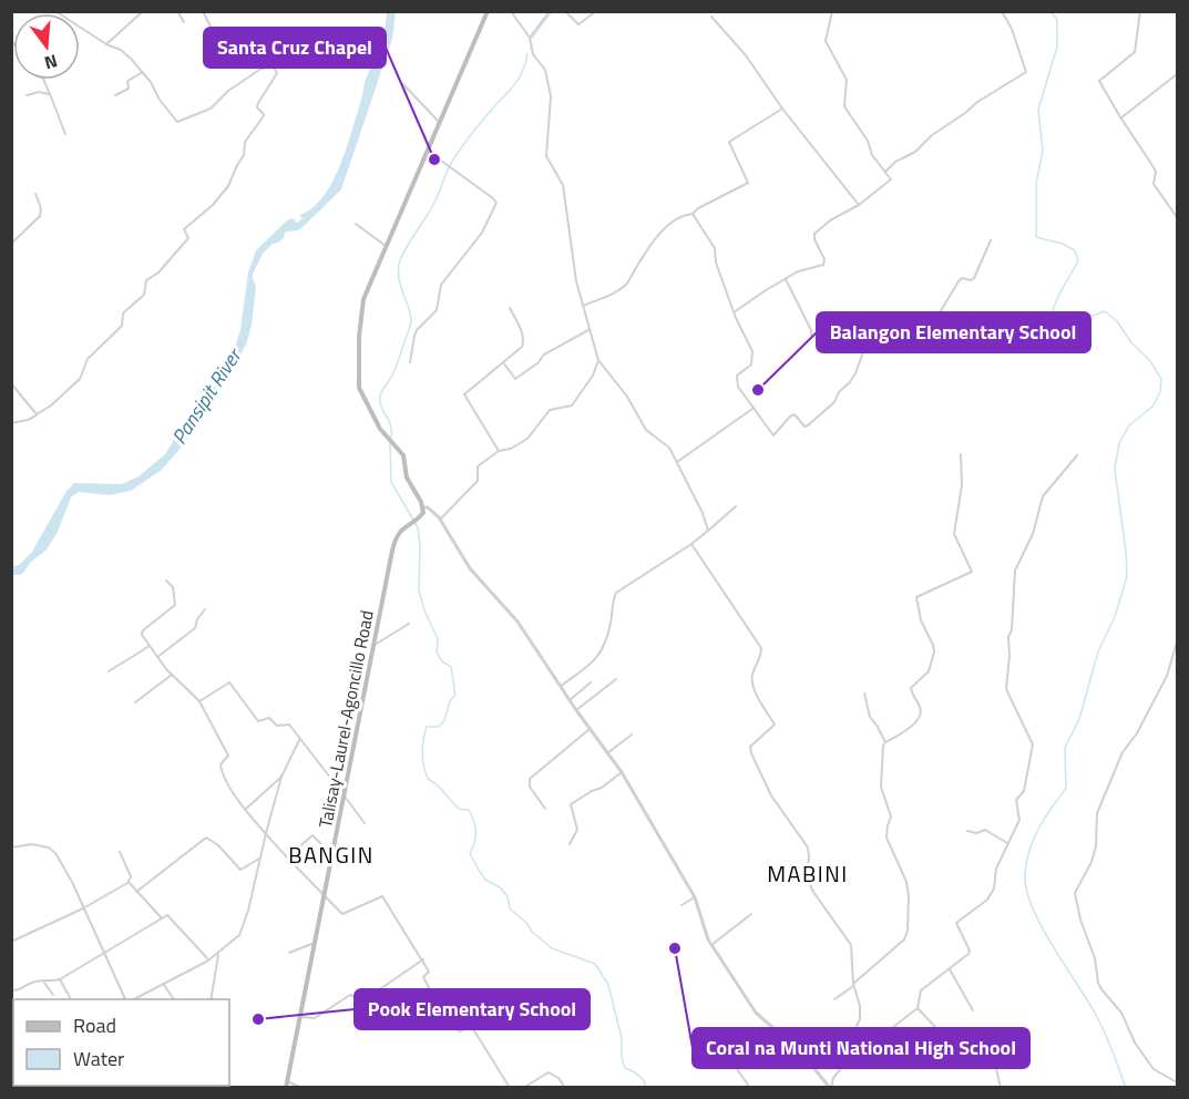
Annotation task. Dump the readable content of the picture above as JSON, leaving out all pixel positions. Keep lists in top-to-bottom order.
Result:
{
  "streets": {
    "main road": ["Talisay-Laurel-Agoncillo Road"]
  },
  "districts": ["BANGIN", "MABINI"],
  "water": ["Pansipit River"],
  "places": [
    "Santa Cruz Chapel",
    "Balangon Elementary School",
    "Coral na Munti National High School",
    "Pook Elementary School"
  ],
  "legend": ["Road", "Water"],
  "north": "bottom"
}
